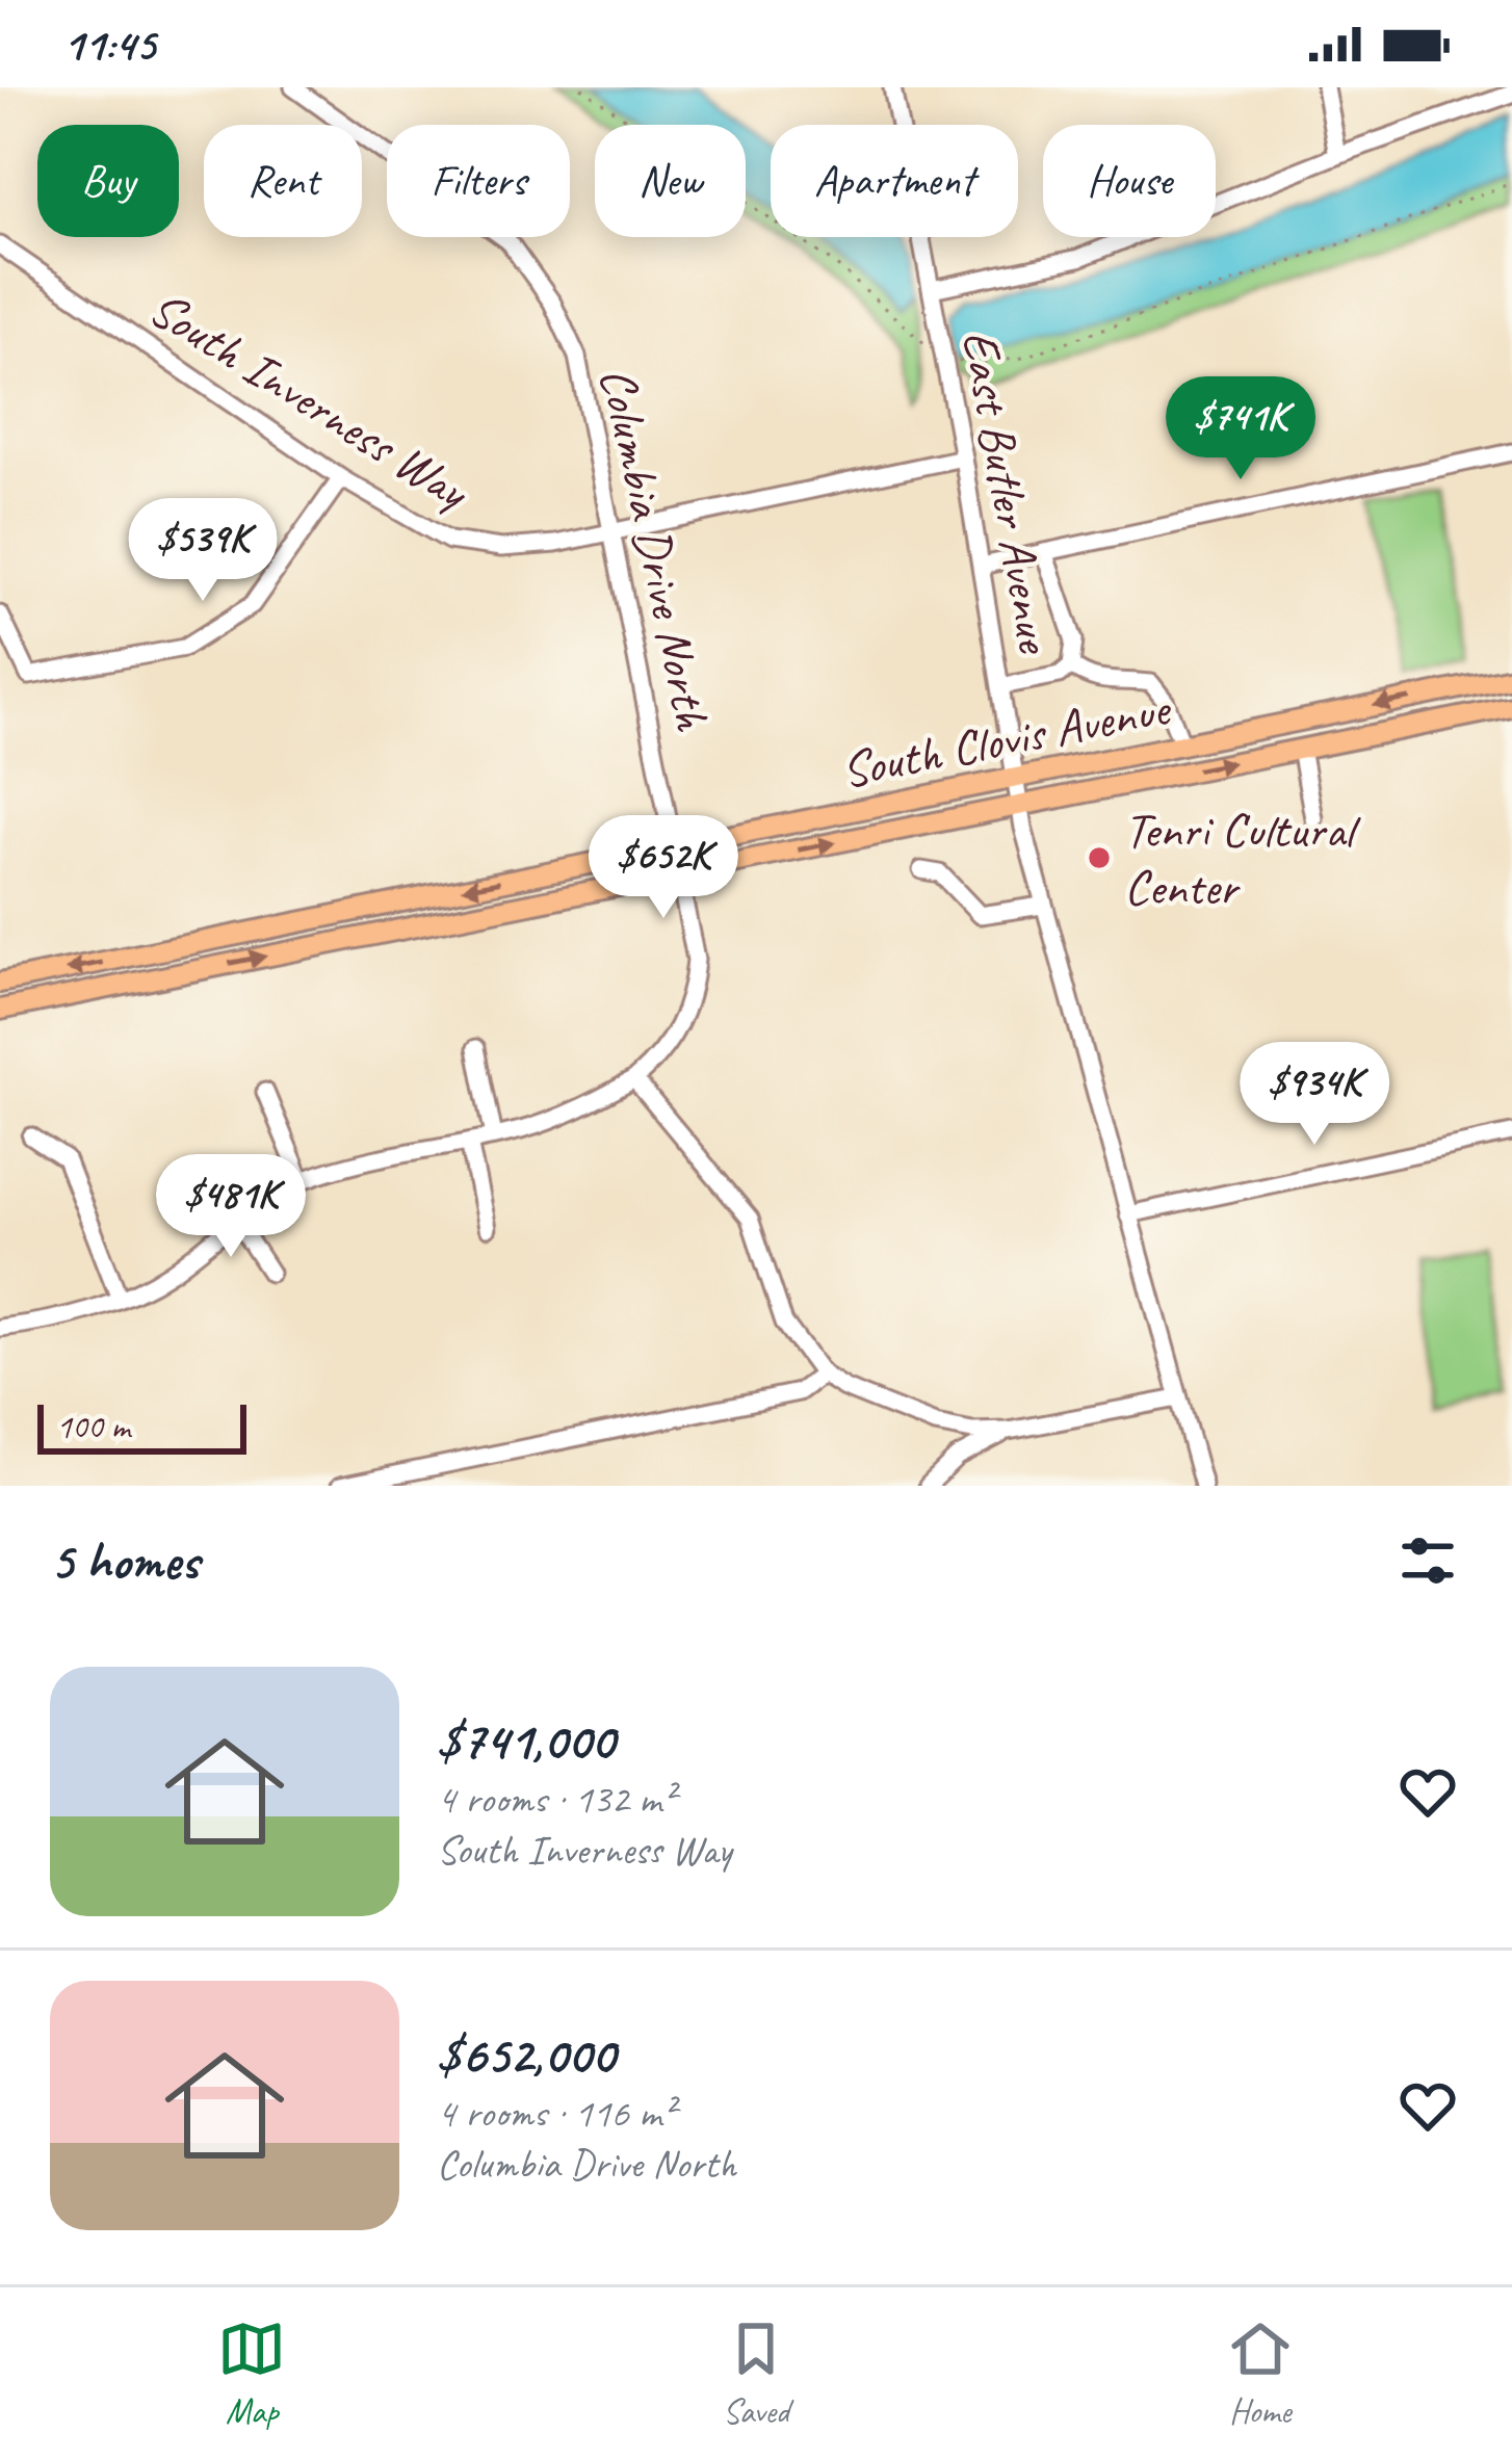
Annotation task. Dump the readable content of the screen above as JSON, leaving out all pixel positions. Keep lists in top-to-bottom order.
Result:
{
  "streets": {
    "main road": ["South Clovis Avenue"],
    "street": ["South Inverness Way", "East Butler Avenue", "Columbia Drive North"]
  },
  "crossings": [
    ["South Inverness Way", "East Butler Avenue"],
    ["South Inverness Way", "Columbia Drive North"],
    ["East Butler Avenue", "South Clovis Avenue"],
    ["Columbia Drive North", "South Clovis Avenue"]
  ],
  "places": ["Tenri Cultural Center"],
  "scale_bar": "100 m",
  "page": {
    "status": "11:45",
    "chip": [
      "Buy",
      "Rent",
      "Filters",
      "New",
      "Apartment",
      "House"
    ],
    "price": [
      "$741K",
      "$539K",
      "$652K",
      "$934K",
      "$481K"
    ],
    "scale": "100 m",
    "heading": "5 homes",
    "list": [
      {
        "name": "$741,000",
        "note": "4 rooms · 132 m² · South Inverness Way"
      },
      {
        "name": "$652,000",
        "note": "4 rooms · 116 m² · Columbia Drive North"
      }
    ],
    "tabs": ["Map", "Saved", "Home"]
  }
}
